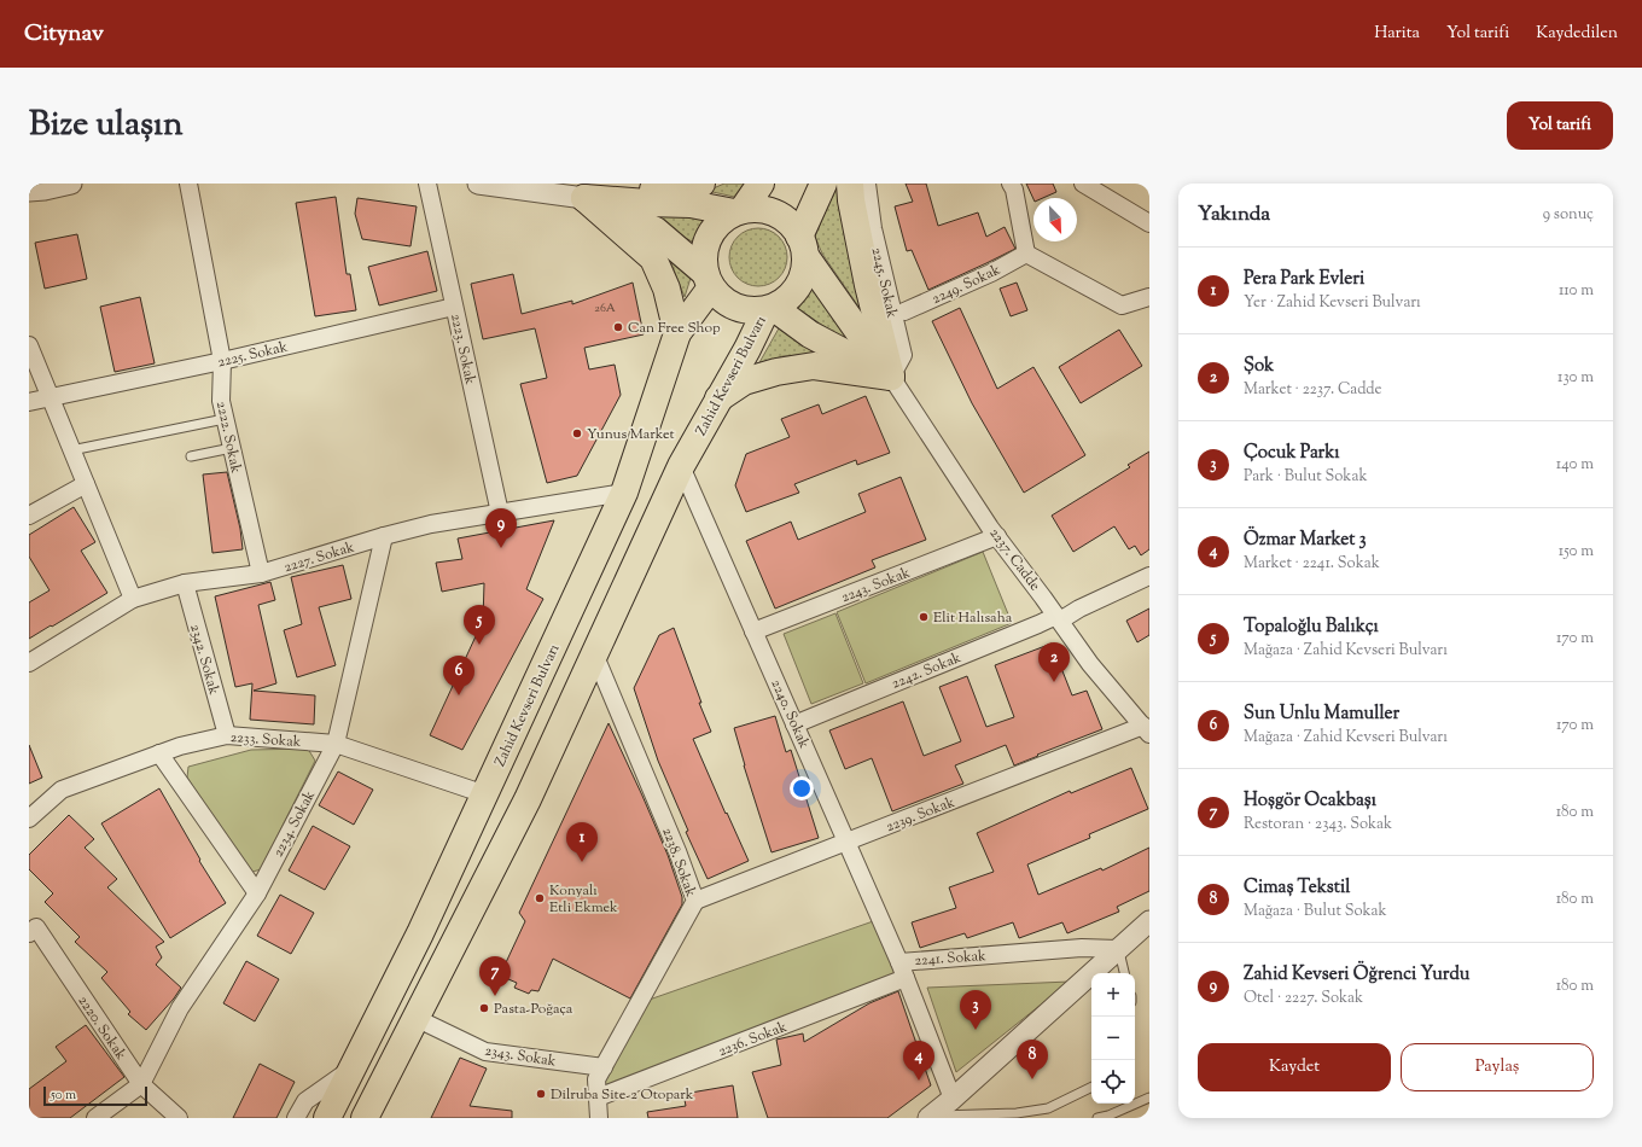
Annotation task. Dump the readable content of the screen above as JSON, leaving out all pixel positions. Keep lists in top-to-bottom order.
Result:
{
  "streets": {
    "main road": ["Zahid Kevseri Bulvarı"],
    "street": [
      "2245. Sokak",
      "2249. Sokak",
      "2223. Sokak",
      "2225. Sokak",
      "2222. Sokak",
      "2227. Sokak",
      "2237. Cadde",
      "2243. Sokak",
      "2342. Sokak",
      "2242. Sokak",
      "2240. Sokak",
      "2233. Sokak",
      "2239. Sokak",
      "2234. Sokak",
      "2238. Sokak",
      "2241. Sokak",
      "2220. Sokak",
      "2236. Sokak",
      "2343. Sokak"
    ]
  },
  "crossings": [
    ["2245. Sokak", "2237. Cadde"],
    ["2223. Sokak", "2225. Sokak"],
    ["2223. Sokak", "2227. Sokak"],
    ["2225. Sokak", "2222. Sokak"],
    ["Zahid Kevseri Bulvarı", "2227. Sokak"],
    ["Zahid Kevseri Bulvarı", "2240. Sokak"],
    ["Zahid Kevseri Bulvarı", "2233. Sokak"],
    ["Zahid Kevseri Bulvarı", "2238. Sokak"],
    ["Zahid Kevseri Bulvarı", "2343. Sokak"],
    ["2222. Sokak", "2227. Sokak"],
    ["2227. Sokak", "2342. Sokak"],
    ["2227. Sokak", "2234. Sokak"],
    ["2237. Cadde", "2243. Sokak"],
    ["2237. Cadde", "2242. Sokak"],
    ["2237. Cadde", "2239. Sokak"],
    ["2243. Sokak", "2240. Sokak"],
    ["2342. Sokak", "2233. Sokak"],
    ["2242. Sokak", "2240. Sokak"],
    ["2240. Sokak", "2239. Sokak"],
    ["2240. Sokak", "2241. Sokak"],
    ["2233. Sokak", "2234. Sokak"],
    ["2239. Sokak", "2238. Sokak"],
    ["2234. Sokak", "2220. Sokak"],
    ["2238. Sokak", "2236. Sokak"],
    ["2238. Sokak", "2343. Sokak"],
    ["2241. Sokak", "2236. Sokak"]
  ],
  "places": [
    "Can Free Shop",
    "Yunus Market",
    "Elit Halısaha",
    "Konyalı Etli Ekmek",
    "Pasta-Poğaça",
    "Dilruba Site-2 Otopark"
  ],
  "house_numbers": ["26A"],
  "scale_bar": "50 m",
  "north": "bottom right",
  "page": {
    "header": "Citynav",
    "nav": ["Harita", "Yol tarifi", "Kaydedilen"],
    "title": "Bize ulaşın",
    "buttons": [
      "Yol tarifi",
      ["Kaydet", "Paylaş"]
    ],
    "heading": ["Yakında", "9 sonuç"],
    "list": [
      {
        "mark": "1",
        "name": "Pera Park Evleri",
        "note": "Yer · Zahid Kevseri Bulvarı",
        "value": "110 m"
      },
      {
        "mark": "2",
        "name": "Şok",
        "note": "Market · 2237. Cadde",
        "value": "130 m"
      },
      {
        "mark": "3",
        "name": "Çocuk Parkı",
        "note": "Park · Bulut Sokak",
        "value": "140 m"
      },
      {
        "mark": "4",
        "name": "Özmar Market 3",
        "note": "Market · 2241. Sokak",
        "value": "150 m"
      },
      {
        "mark": "5",
        "name": "Topaloğlu Balıkçı",
        "note": "Mağaza · Zahid Kevseri Bulvarı",
        "value": "170 m"
      },
      {
        "mark": "6",
        "name": "Sun Unlu Mamuller",
        "note": "Mağaza · Zahid Kevseri Bulvarı",
        "value": "170 m"
      },
      {
        "mark": "7",
        "name": "Hoşgör Ocakbaşı",
        "note": "Restoran · 2343. Sokak",
        "value": "180 m"
      },
      {
        "mark": "8",
        "name": "Cimaş Tekstil",
        "note": "Mağaza · Bulut Sokak",
        "value": "180 m"
      },
      {
        "mark": "9",
        "name": "Zahid Kevseri Öğrenci Yurdu",
        "note": "Otel · 2227. Sokak",
        "value": "180 m"
      }
    ],
    "pins": [
      "9",
      "5",
      "2",
      "6",
      "1",
      "7",
      "3",
      "8",
      "4"
    ],
    "map_buttons": ["+", "−"],
    "scale": "50 m"
  }
}
